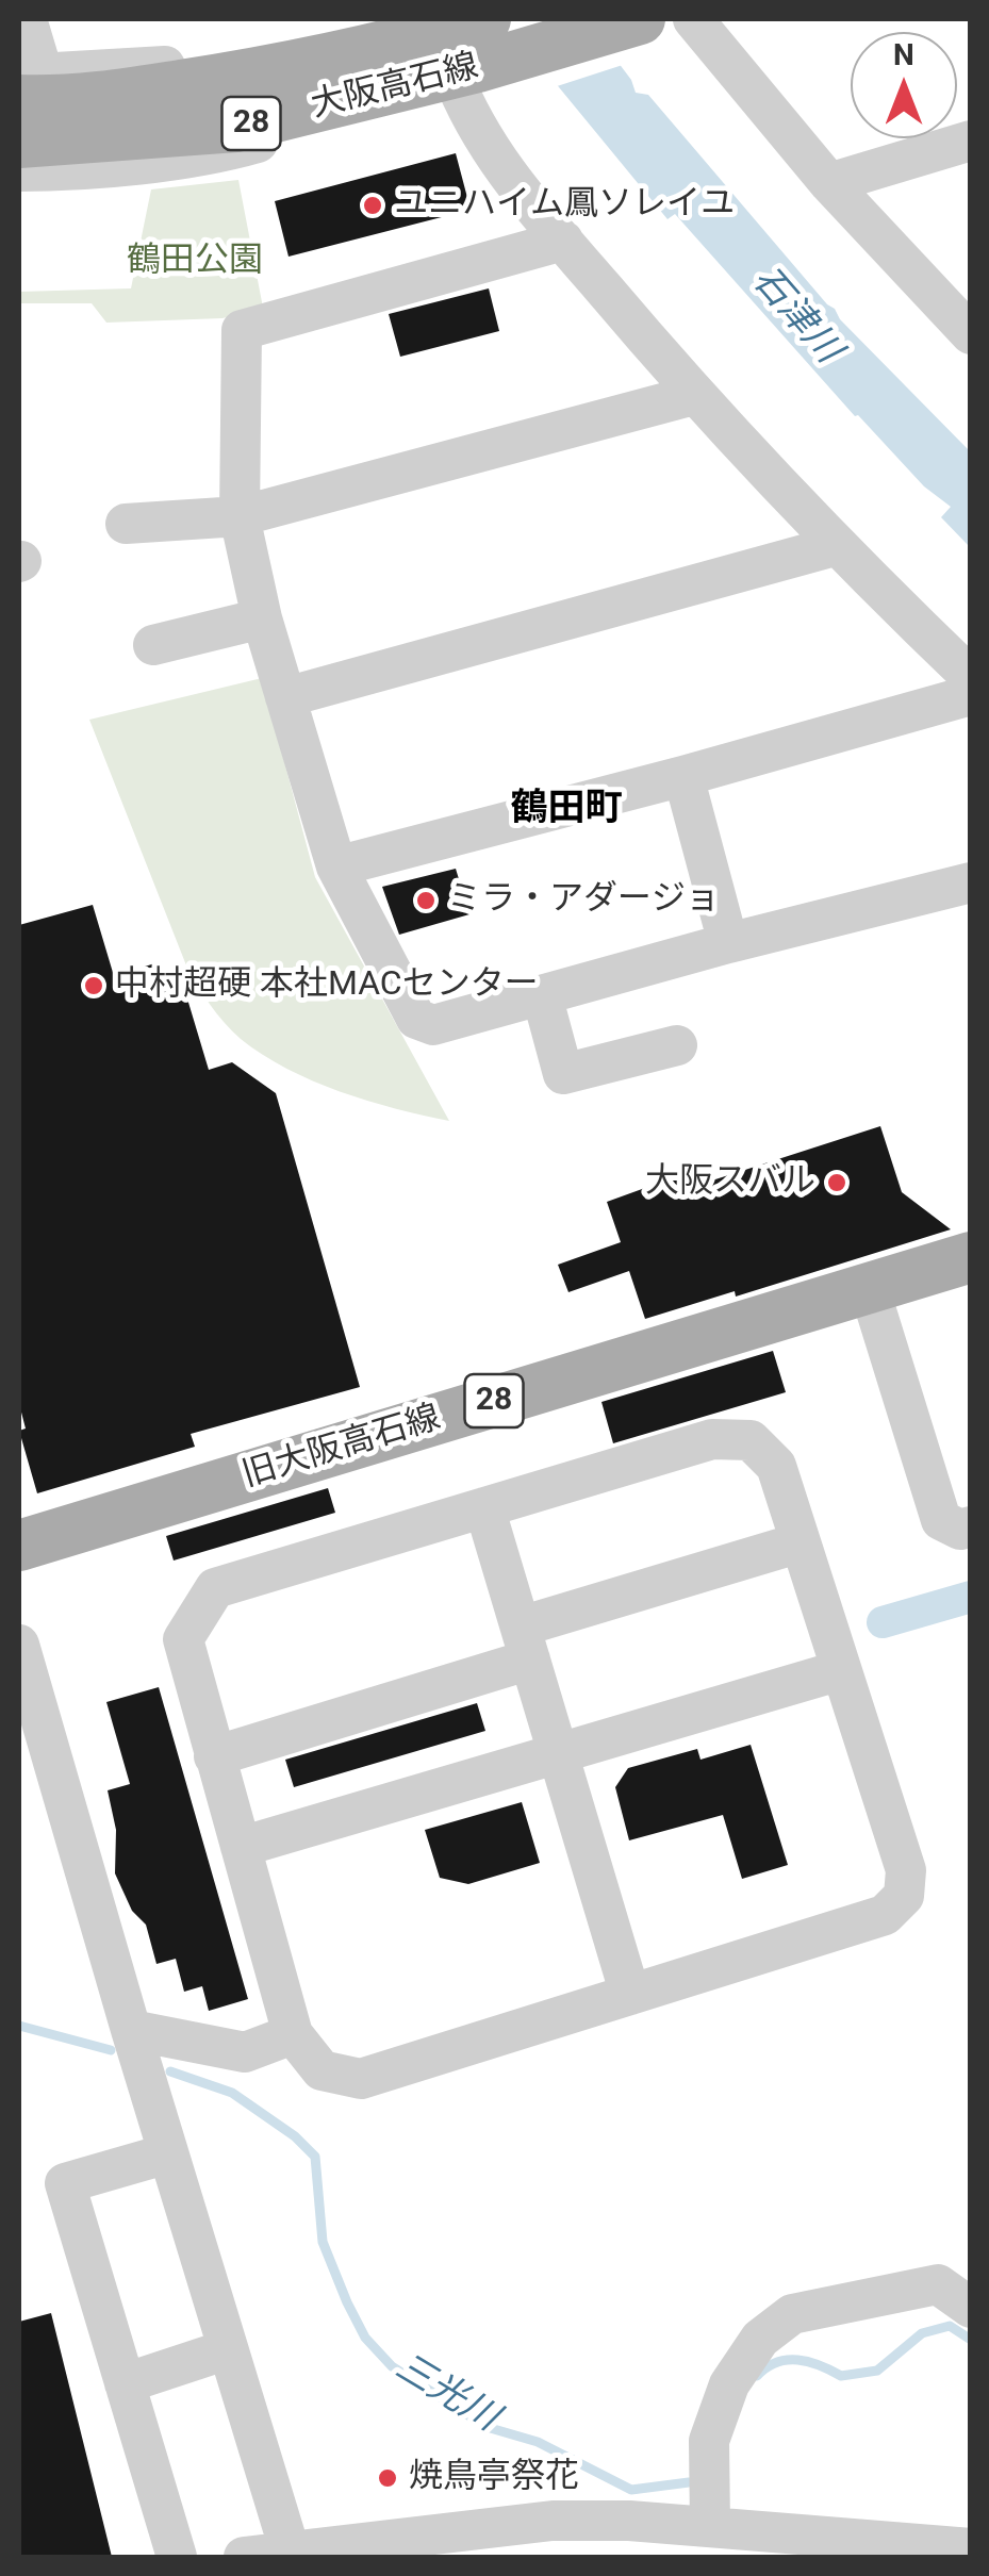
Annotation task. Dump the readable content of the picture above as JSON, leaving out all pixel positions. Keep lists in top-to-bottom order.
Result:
{
  "streets": {
    "main road": ["大阪高石線", "28", "旧大阪高石線"]
  },
  "districts": ["鶴田町"],
  "water": ["石津川", "三光川"],
  "parks": ["鶴田公園"],
  "places": [
    "ユニハイム鳳ソレイユ",
    "ミラ・アダージョ",
    "中村超硬 本社MACセンター",
    "大阪スバル",
    "焼鳥亭祭花"
  ],
  "north": "top"
}
